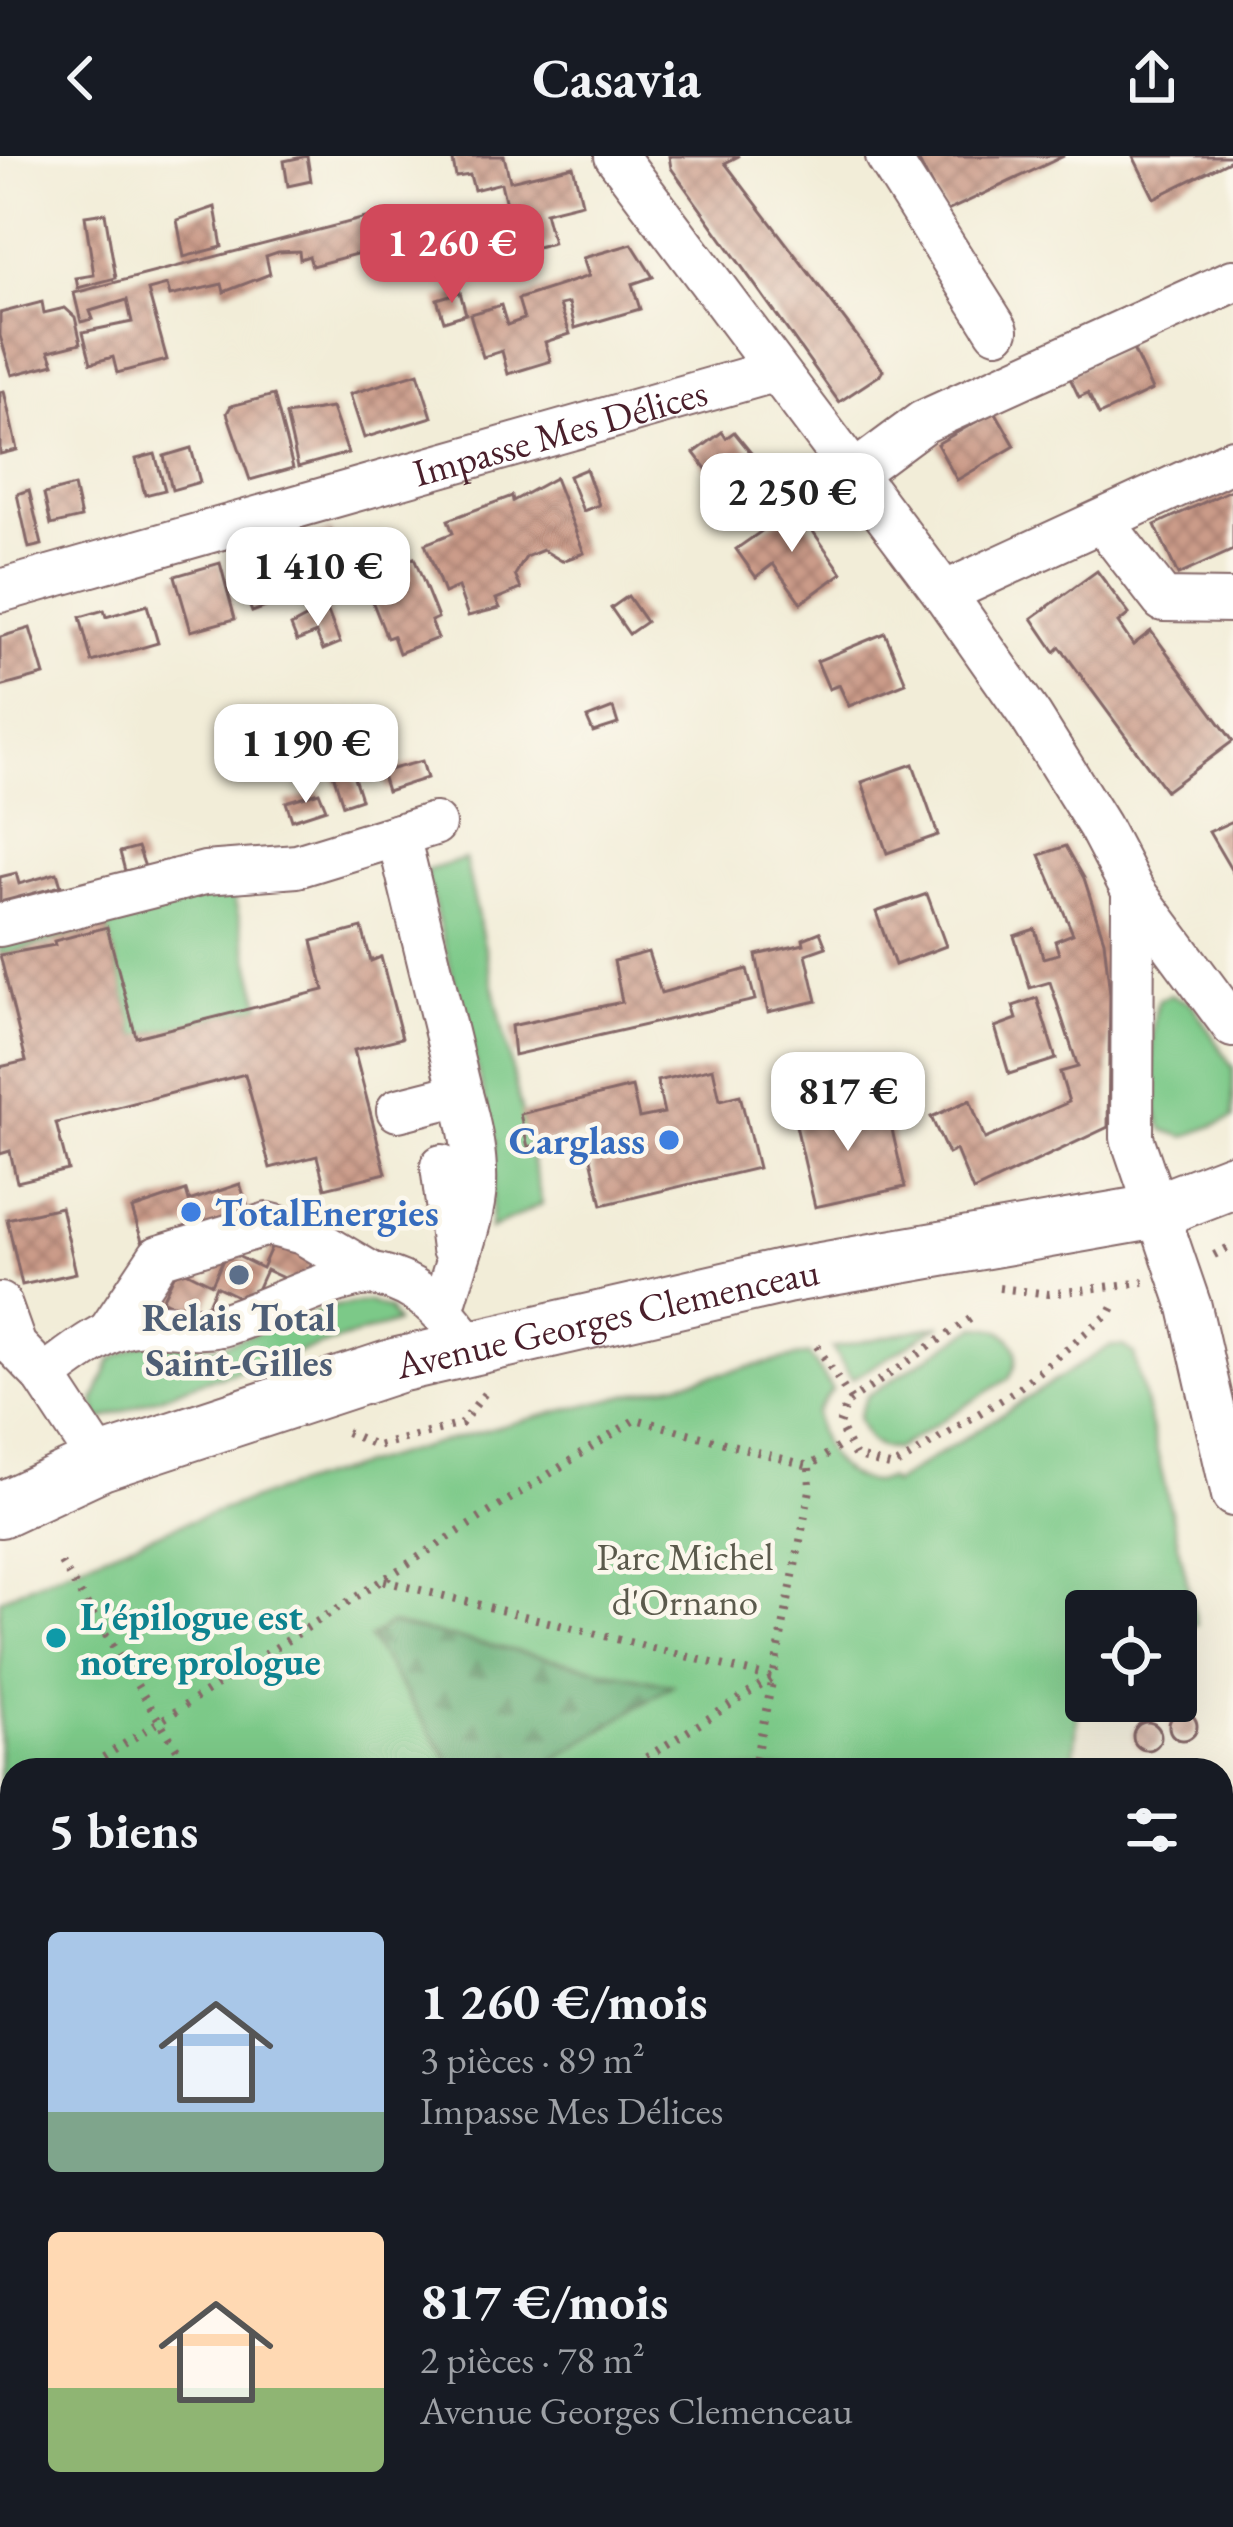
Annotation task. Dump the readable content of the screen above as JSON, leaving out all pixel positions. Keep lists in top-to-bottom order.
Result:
{
  "streets": {
    "main road": ["Avenue Georges Clemenceau"],
    "street": ["Impasse Mes Délices"]
  },
  "parks": ["Parc Michel d'Ornano"],
  "places": [
    "Carglass",
    "TotalEnergies",
    "Relais Total Saint-Gilles",
    "L'épilogue est notre prologue"
  ],
  "page": {
    "header": "Casavia",
    "price": [
      "1 260 €",
      "2 250 €",
      "1 410 €",
      "1 190 €",
      "817 €"
    ],
    "heading": "5 biens",
    "list": [
      {
        "name": "1 260 €/mois",
        "note": "3 pièces · 89 m² · Impasse Mes Délices"
      },
      {
        "name": "817 €/mois",
        "note": "2 pièces · 78 m² · Avenue Georges Clemenceau"
      }
    ]
  }
}
